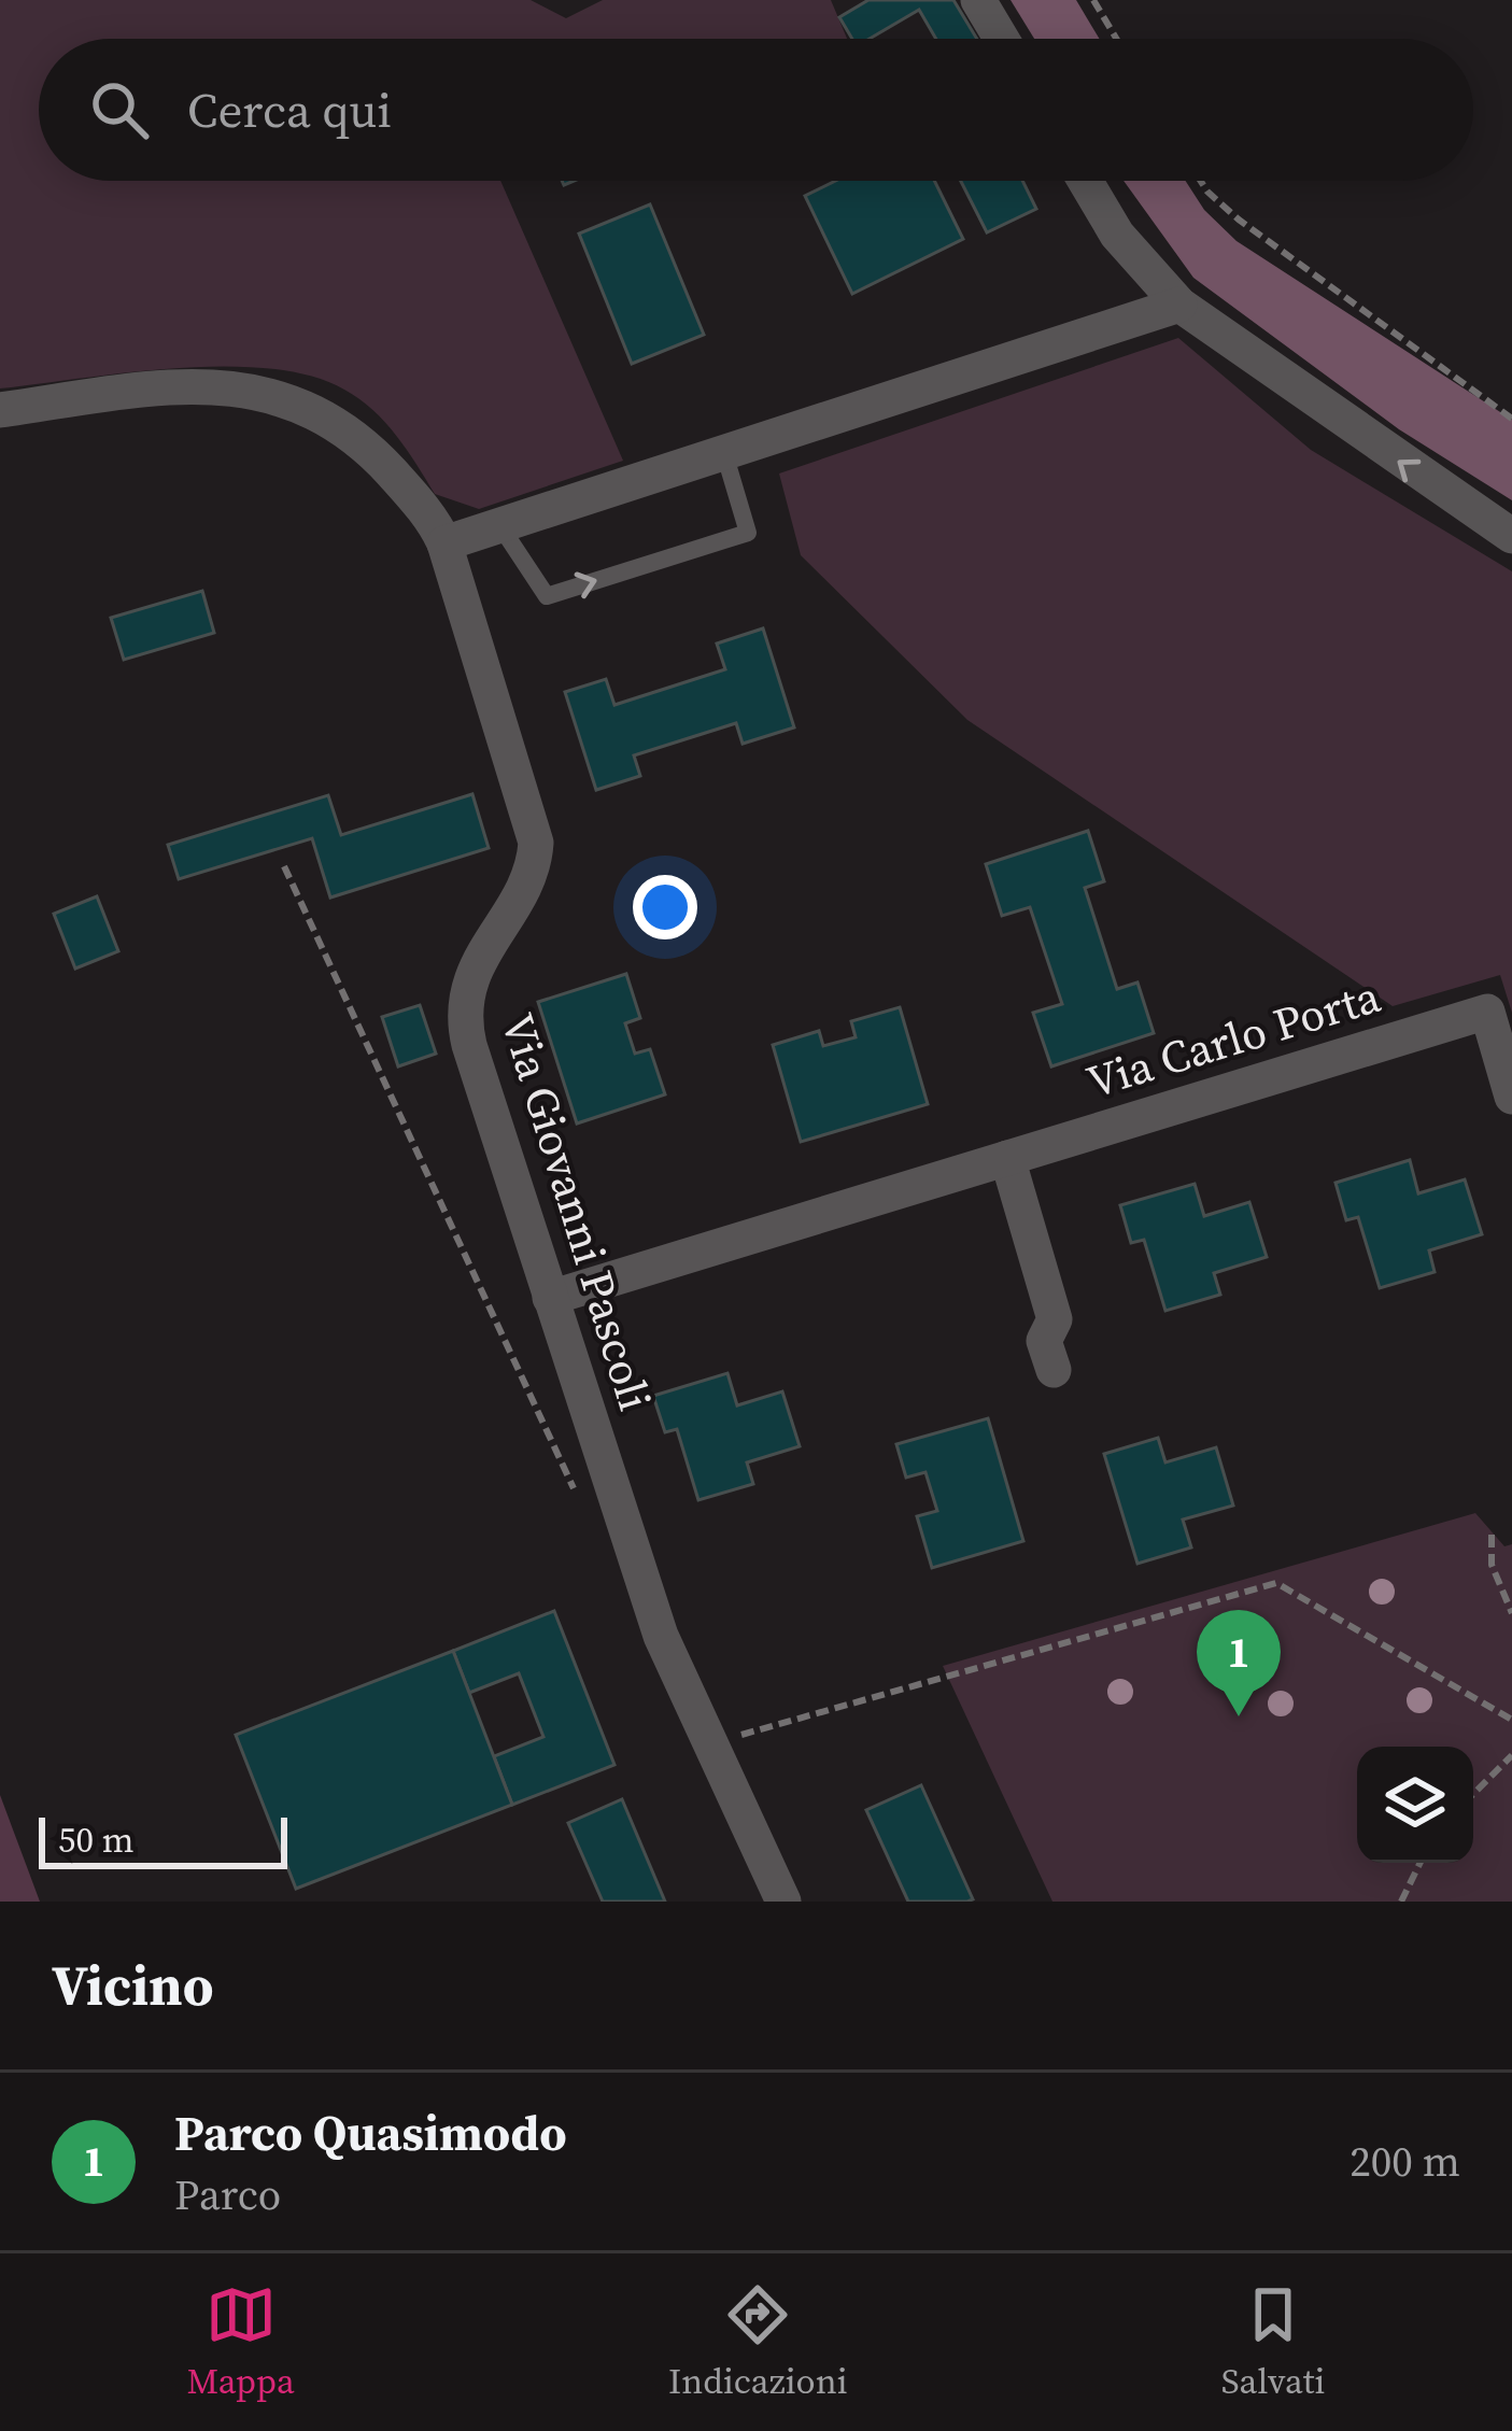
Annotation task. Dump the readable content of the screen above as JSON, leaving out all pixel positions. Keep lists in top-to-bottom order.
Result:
{
  "streets": {
    "street": ["Via Carlo Porta", "Via Giovanni Pascoli"]
  },
  "crossings": [
    ["Via Carlo Porta", "Via Giovanni Pascoli"]
  ],
  "scale_bar": "50 m",
  "page": {
    "search": "Cerca qui",
    "pins": "1",
    "scale": "50 m",
    "heading": "Vicino",
    "list": [
      {
        "mark": "1",
        "name": "Parco Quasimodo",
        "note": "Parco",
        "value": "200 m"
      }
    ],
    "nav": ["Mappa", "Indicazioni", "Salvati"]
  }
}
